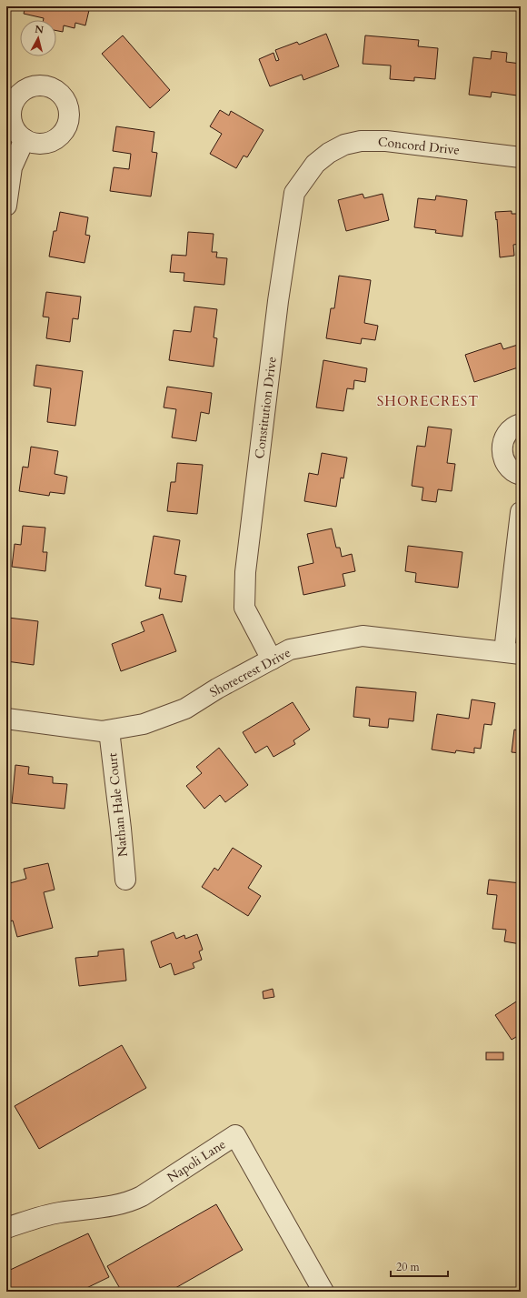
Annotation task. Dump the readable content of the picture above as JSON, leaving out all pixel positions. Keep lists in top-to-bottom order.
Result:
{
  "streets": {
    "street": [
      "Concord Drive",
      "Constitution Drive",
      "Shorecrest Drive",
      "Nathan Hale Court",
      "Napoli Lane"
    ]
  },
  "crossings": [
    ["Concord Drive", "Constitution Drive"],
    ["Constitution Drive", "Shorecrest Drive"],
    ["Shorecrest Drive", "Nathan Hale Court"]
  ],
  "districts": ["SHORECREST"],
  "scale_bar": "20 m",
  "north": "top"
}
